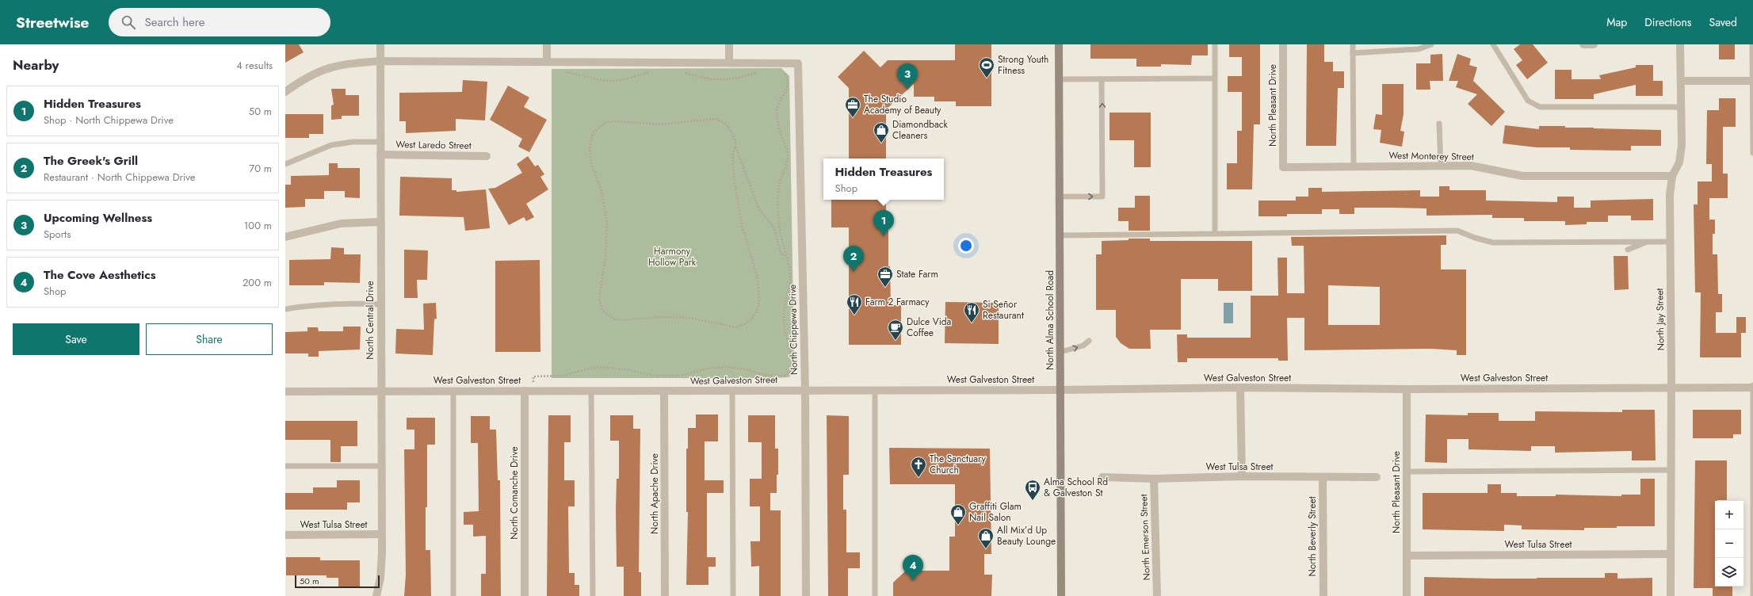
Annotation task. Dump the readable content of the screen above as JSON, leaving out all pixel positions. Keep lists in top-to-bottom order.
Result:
{
  "streets": {
    "main road": ["North Alma School Road"],
    "street": [
      "North Pleasant Drive",
      "West Laredo Street",
      "West Monterey Street",
      "North Jay Street",
      "North Central Drive",
      "North Chippewa Drive",
      "West Galveston Street",
      "West Tulsa Street",
      "North Comanche Drive",
      "North Apache Drive",
      "North Beverly Street",
      "North Emerson Street"
    ]
  },
  "crossings": [
    ["North Pleasant Drive", "West Monterey Street"],
    ["North Pleasant Drive", "West Galveston Street"],
    ["North Pleasant Drive", "West Tulsa Street"],
    ["West Laredo Street", "North Central Drive"],
    ["West Monterey Street", "North Jay Street"],
    ["North Jay Street", "West Galveston Street"],
    ["North Jay Street", "West Tulsa Street"],
    ["North Central Drive", "West Galveston Street"],
    ["North Central Drive", "West Tulsa Street"],
    ["North Alma School Road", "West Galveston Street"],
    ["North Chippewa Drive", "West Galveston Street"],
    ["West Galveston Street", "North Comanche Drive"],
    ["West Galveston Street", "North Apache Drive"],
    ["West Tulsa Street", "North Beverly Street"],
    ["West Tulsa Street", "North Emerson Street"]
  ],
  "parks": ["Harmony Hollow Park"],
  "places": {
    "sports": ["Strong Youth Fitness"],
    "office": ["The Studio Academy of Beauty", "State Farm"],
    "shop": ["Diamondback Cleaners", "Graffiti Glam Nail Salon", "All Mix’d Up Beauty Lounge"],
    "restaurant": ["Farm 2 Farmacy", "Si Señor Restaurant"],
    "cafe": ["Dulce Vida Coffee"],
    "church": ["The Sanctuary Church"],
    "bus stop": ["Alma School Rd & Galveston St"]
  },
  "scale_bar": "50 m",
  "page": {
    "header": "Streetwise",
    "search": "Search here",
    "nav": ["Map", "Directions", "Saved"],
    "heading": ["Nearby", "4 results"],
    "pins": [
      "3",
      "1",
      "2",
      "4"
    ],
    "list": [
      {
        "mark": "1",
        "name": "Hidden Treasures",
        "note": "Shop · North Chippewa Drive",
        "value": "50 m"
      },
      {
        "mark": "2",
        "name": "The Greek's Grill",
        "note": "Restaurant · North Chippewa Drive",
        "value": "70 m"
      },
      {
        "mark": "3",
        "name": "Upcoming Wellness",
        "note": "Sports",
        "value": "100 m"
      },
      {
        "mark": "4",
        "name": "The Cove Aesthetics",
        "note": "Shop",
        "value": "200 m"
      }
    ],
    "popup": ["Hidden Treasures", "Shop"],
    "buttons": ["Save", "Share"],
    "map_buttons": ["+", "−"],
    "scale": "50 m"
  }
}
